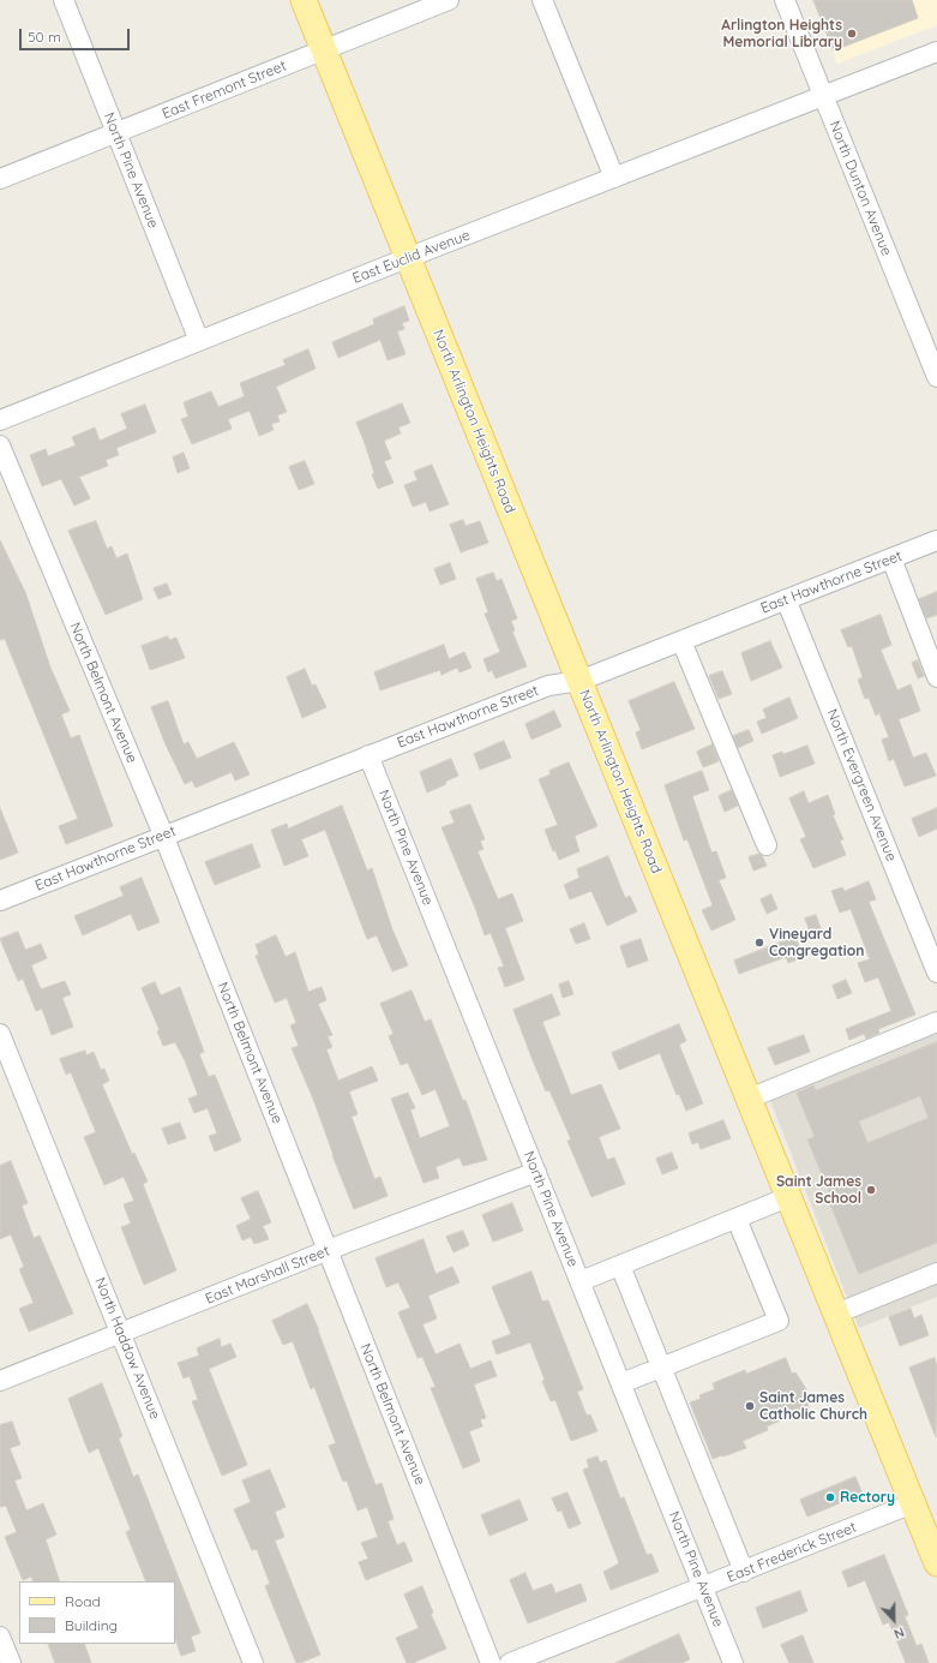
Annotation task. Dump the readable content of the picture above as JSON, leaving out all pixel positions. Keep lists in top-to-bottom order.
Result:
{
  "streets": {
    "main road": ["North Arlington Heights Road"],
    "street": [
      "East Fremont Street",
      "North Pine Avenue",
      "North Dunton Avenue",
      "East Euclid Avenue",
      "East Hawthorne Street",
      "North Belmont Avenue",
      "North Evergreen Avenue",
      "East Marshall Street",
      "North Haddow Avenue",
      "East Frederick Street"
    ]
  },
  "crossings": [
    ["East Fremont Street", "North Pine Avenue"],
    ["East Fremont Street", "North Arlington Heights Road"],
    ["North Pine Avenue", "East Euclid Avenue"],
    ["North Pine Avenue", "East Hawthorne Street"],
    ["North Pine Avenue", "East Marshall Street"],
    ["North Pine Avenue", "East Frederick Street"],
    ["North Dunton Avenue", "East Euclid Avenue"],
    ["East Euclid Avenue", "North Arlington Heights Road"],
    ["North Arlington Heights Road", "East Hawthorne Street"],
    ["North Arlington Heights Road", "East Frederick Street"],
    ["East Hawthorne Street", "North Belmont Avenue"],
    ["East Hawthorne Street", "North Evergreen Avenue"],
    ["North Belmont Avenue", "East Marshall Street"],
    ["East Marshall Street", "North Haddow Avenue"]
  ],
  "places": [
    "Arlington Heights Memorial Library",
    "Vineyard Congregation",
    "Saint James School",
    "Saint James Catholic Church",
    "Rectory"
  ],
  "legend": ["Road", "Building"],
  "scale_bar": "50 m",
  "north": "bottom"
}
